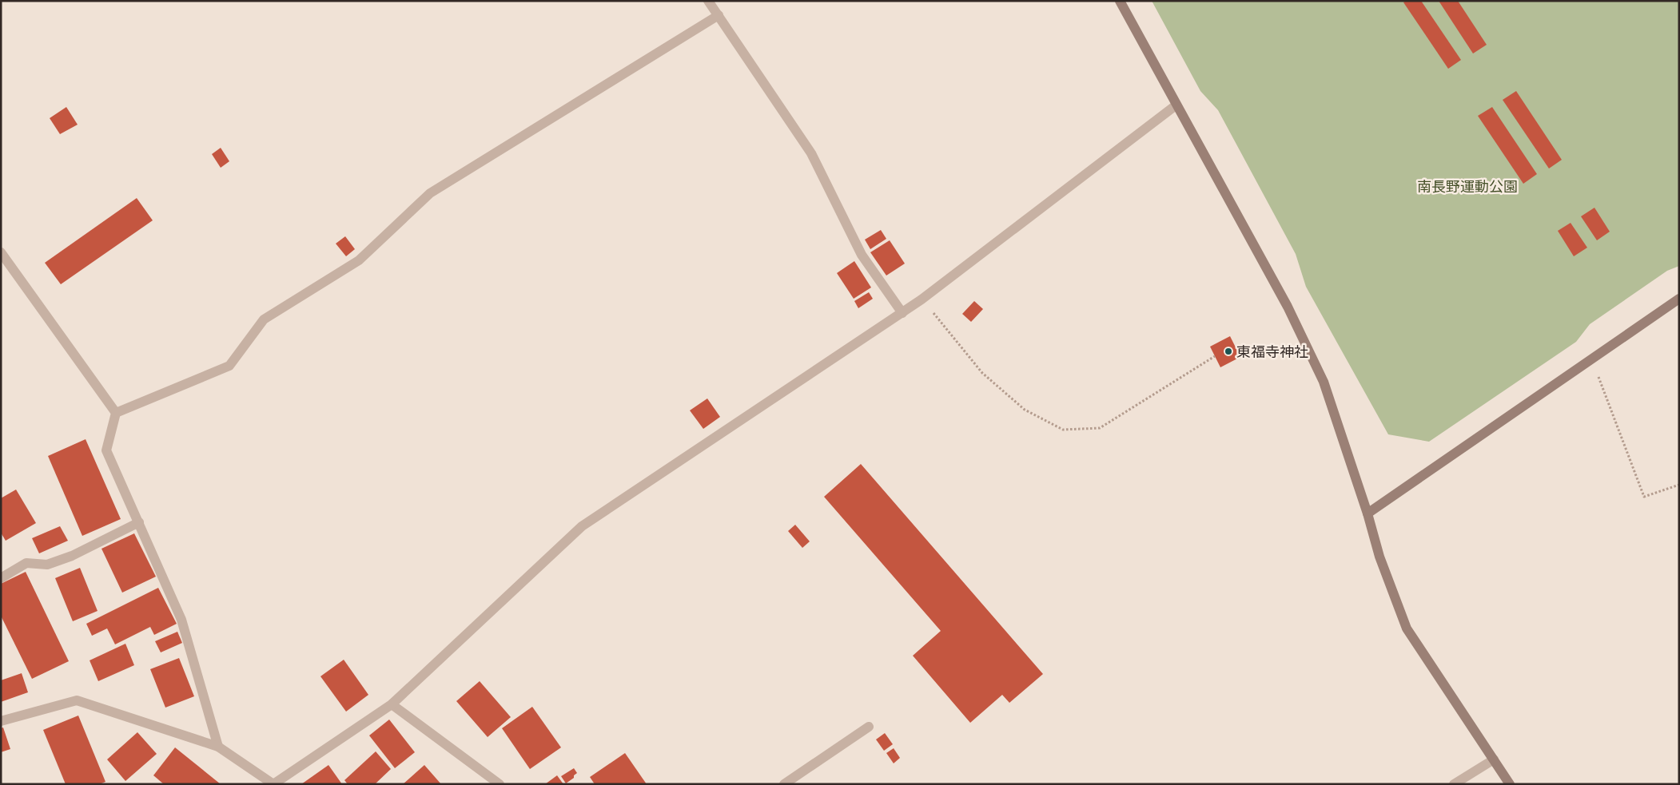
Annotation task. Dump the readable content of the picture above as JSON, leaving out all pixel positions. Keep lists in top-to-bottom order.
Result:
{
  "parks": ["南長野運動公園"],
  "places": ["東福寺神社"]
}
